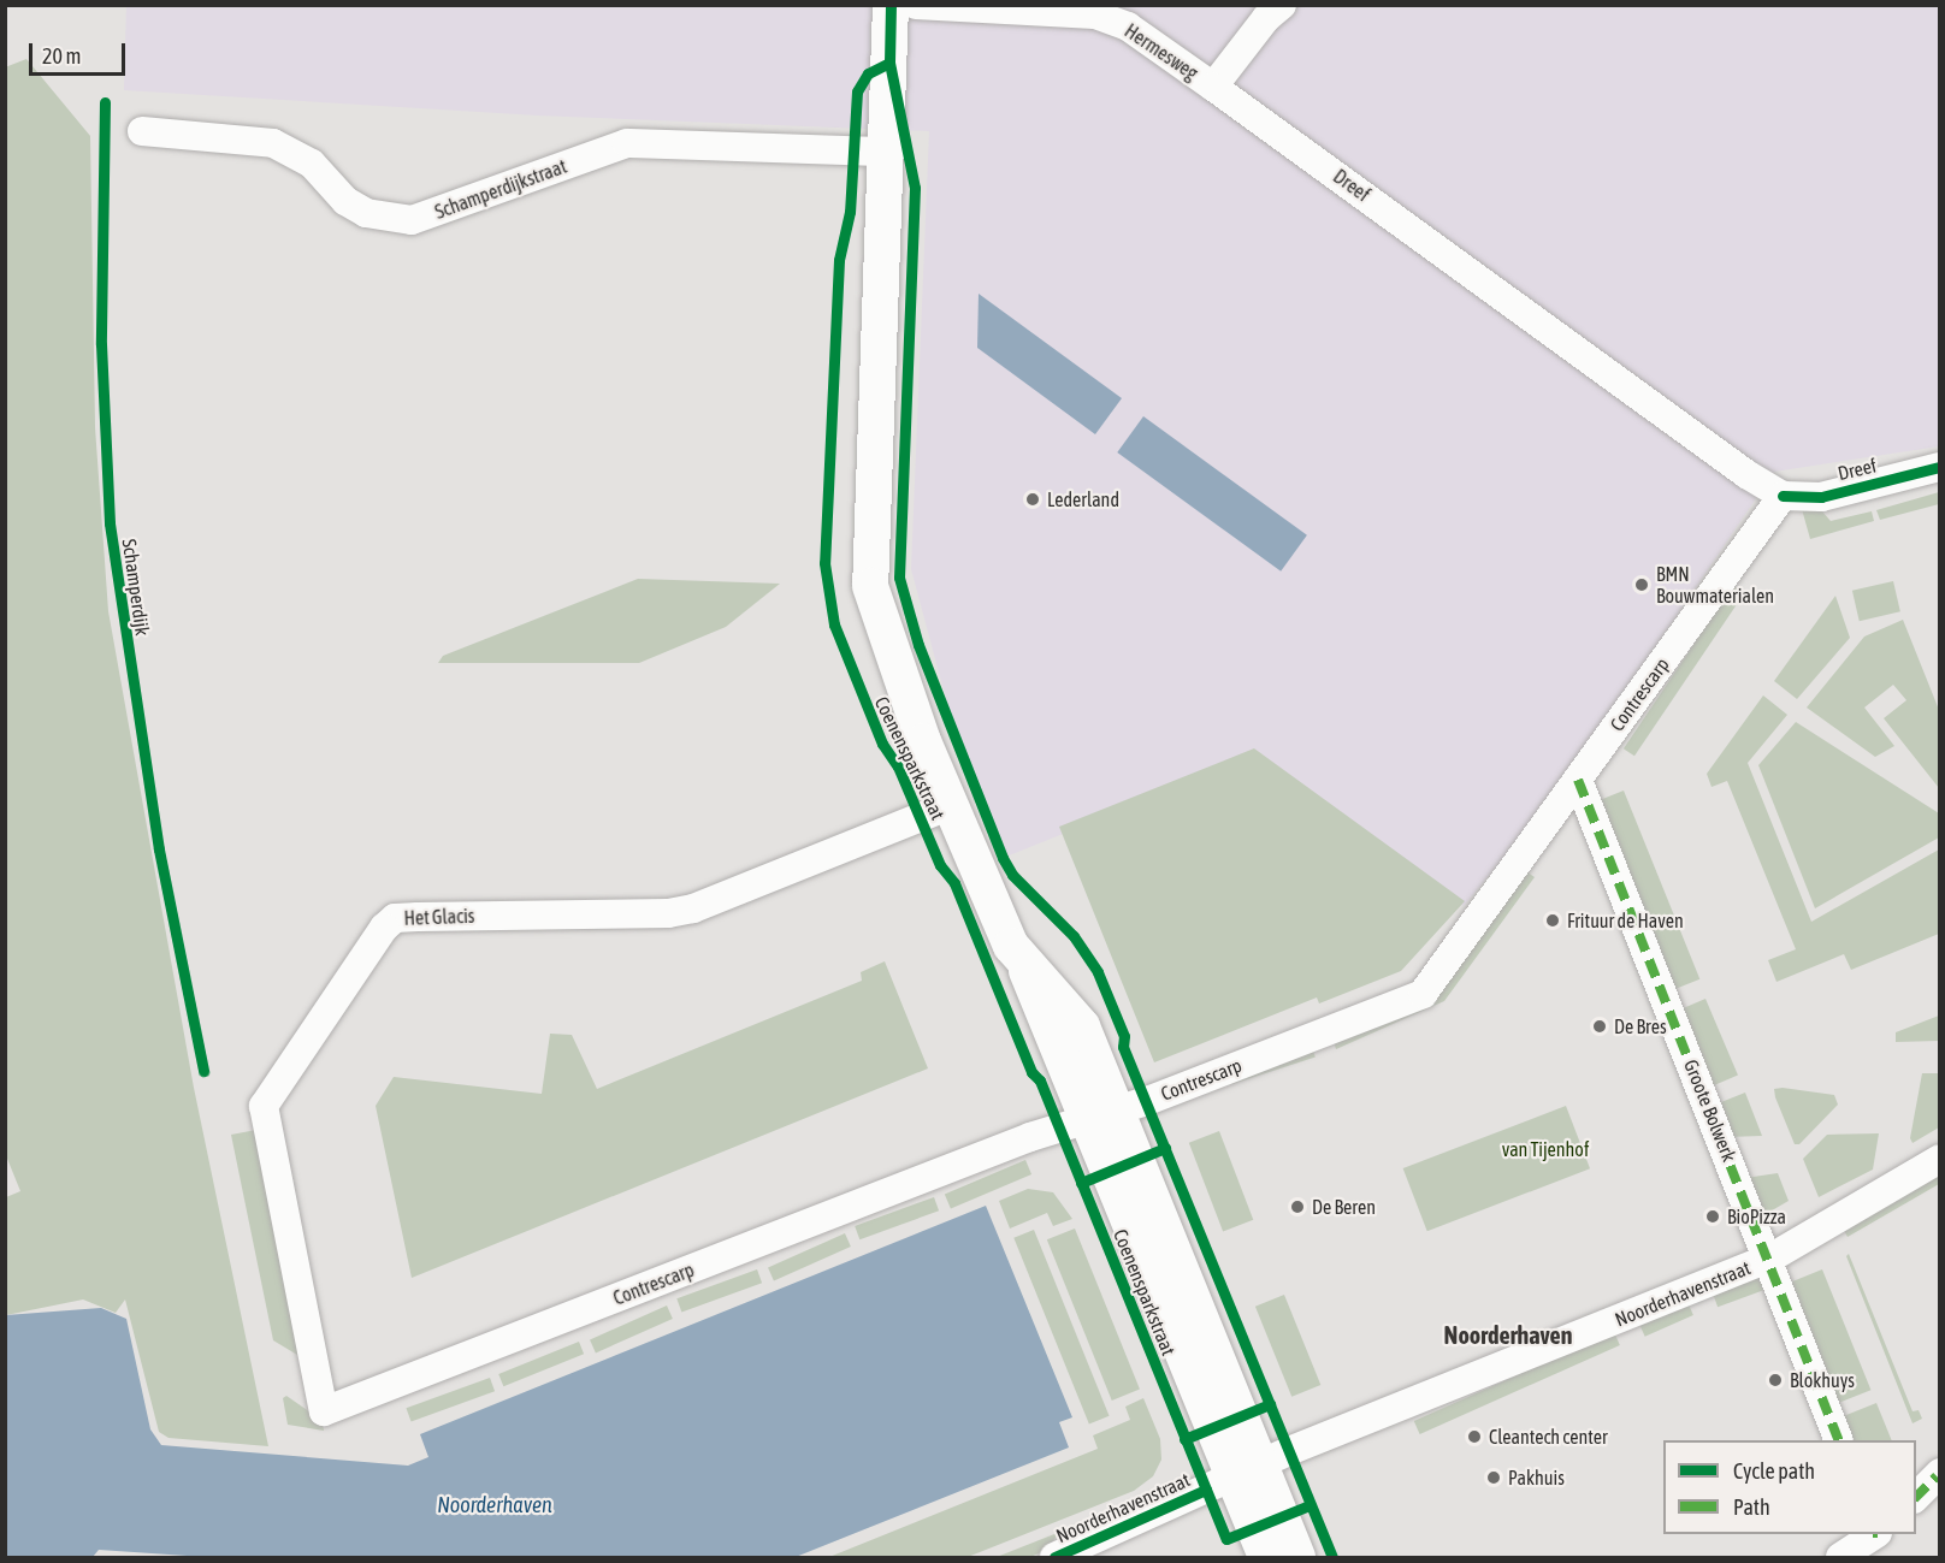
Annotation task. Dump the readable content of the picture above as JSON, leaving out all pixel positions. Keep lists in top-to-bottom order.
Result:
{
  "streets": {
    "street": [
      "Hermesweg",
      "Dreef",
      "Schamperdijkstraat",
      "Contrescarp",
      "Coenensparkstraat",
      "Het Glacis",
      "Groote Bolwerk",
      "Noorderhavenstraat"
    ],
    "cycle path": ["Schamperdijk"]
  },
  "crossings": [
    ["Hermesweg", "Dreef"],
    ["Dreef", "Contrescarp"],
    ["Schamperdijkstraat", "Coenensparkstraat"],
    ["Contrescarp", "Coenensparkstraat"],
    ["Contrescarp", "Het Glacis"],
    ["Contrescarp", "Groote Bolwerk"],
    ["Coenensparkstraat", "Het Glacis"],
    ["Coenensparkstraat", "Noorderhavenstraat"],
    ["Groote Bolwerk", "Noorderhavenstraat"]
  ],
  "districts": ["Noorderhaven"],
  "water": ["Noorderhaven"],
  "parks": ["van Tijenhof"],
  "places": [
    "Lederland",
    "BMN Bouwmaterialen",
    "Frituur de Haven",
    "De Bres",
    "De Beren",
    "BioPizza",
    "Blokhuys",
    "Cleantech center",
    "Pakhuis"
  ],
  "legend": ["Cycle path", "Path"],
  "scale_bar": "20 m"
}
